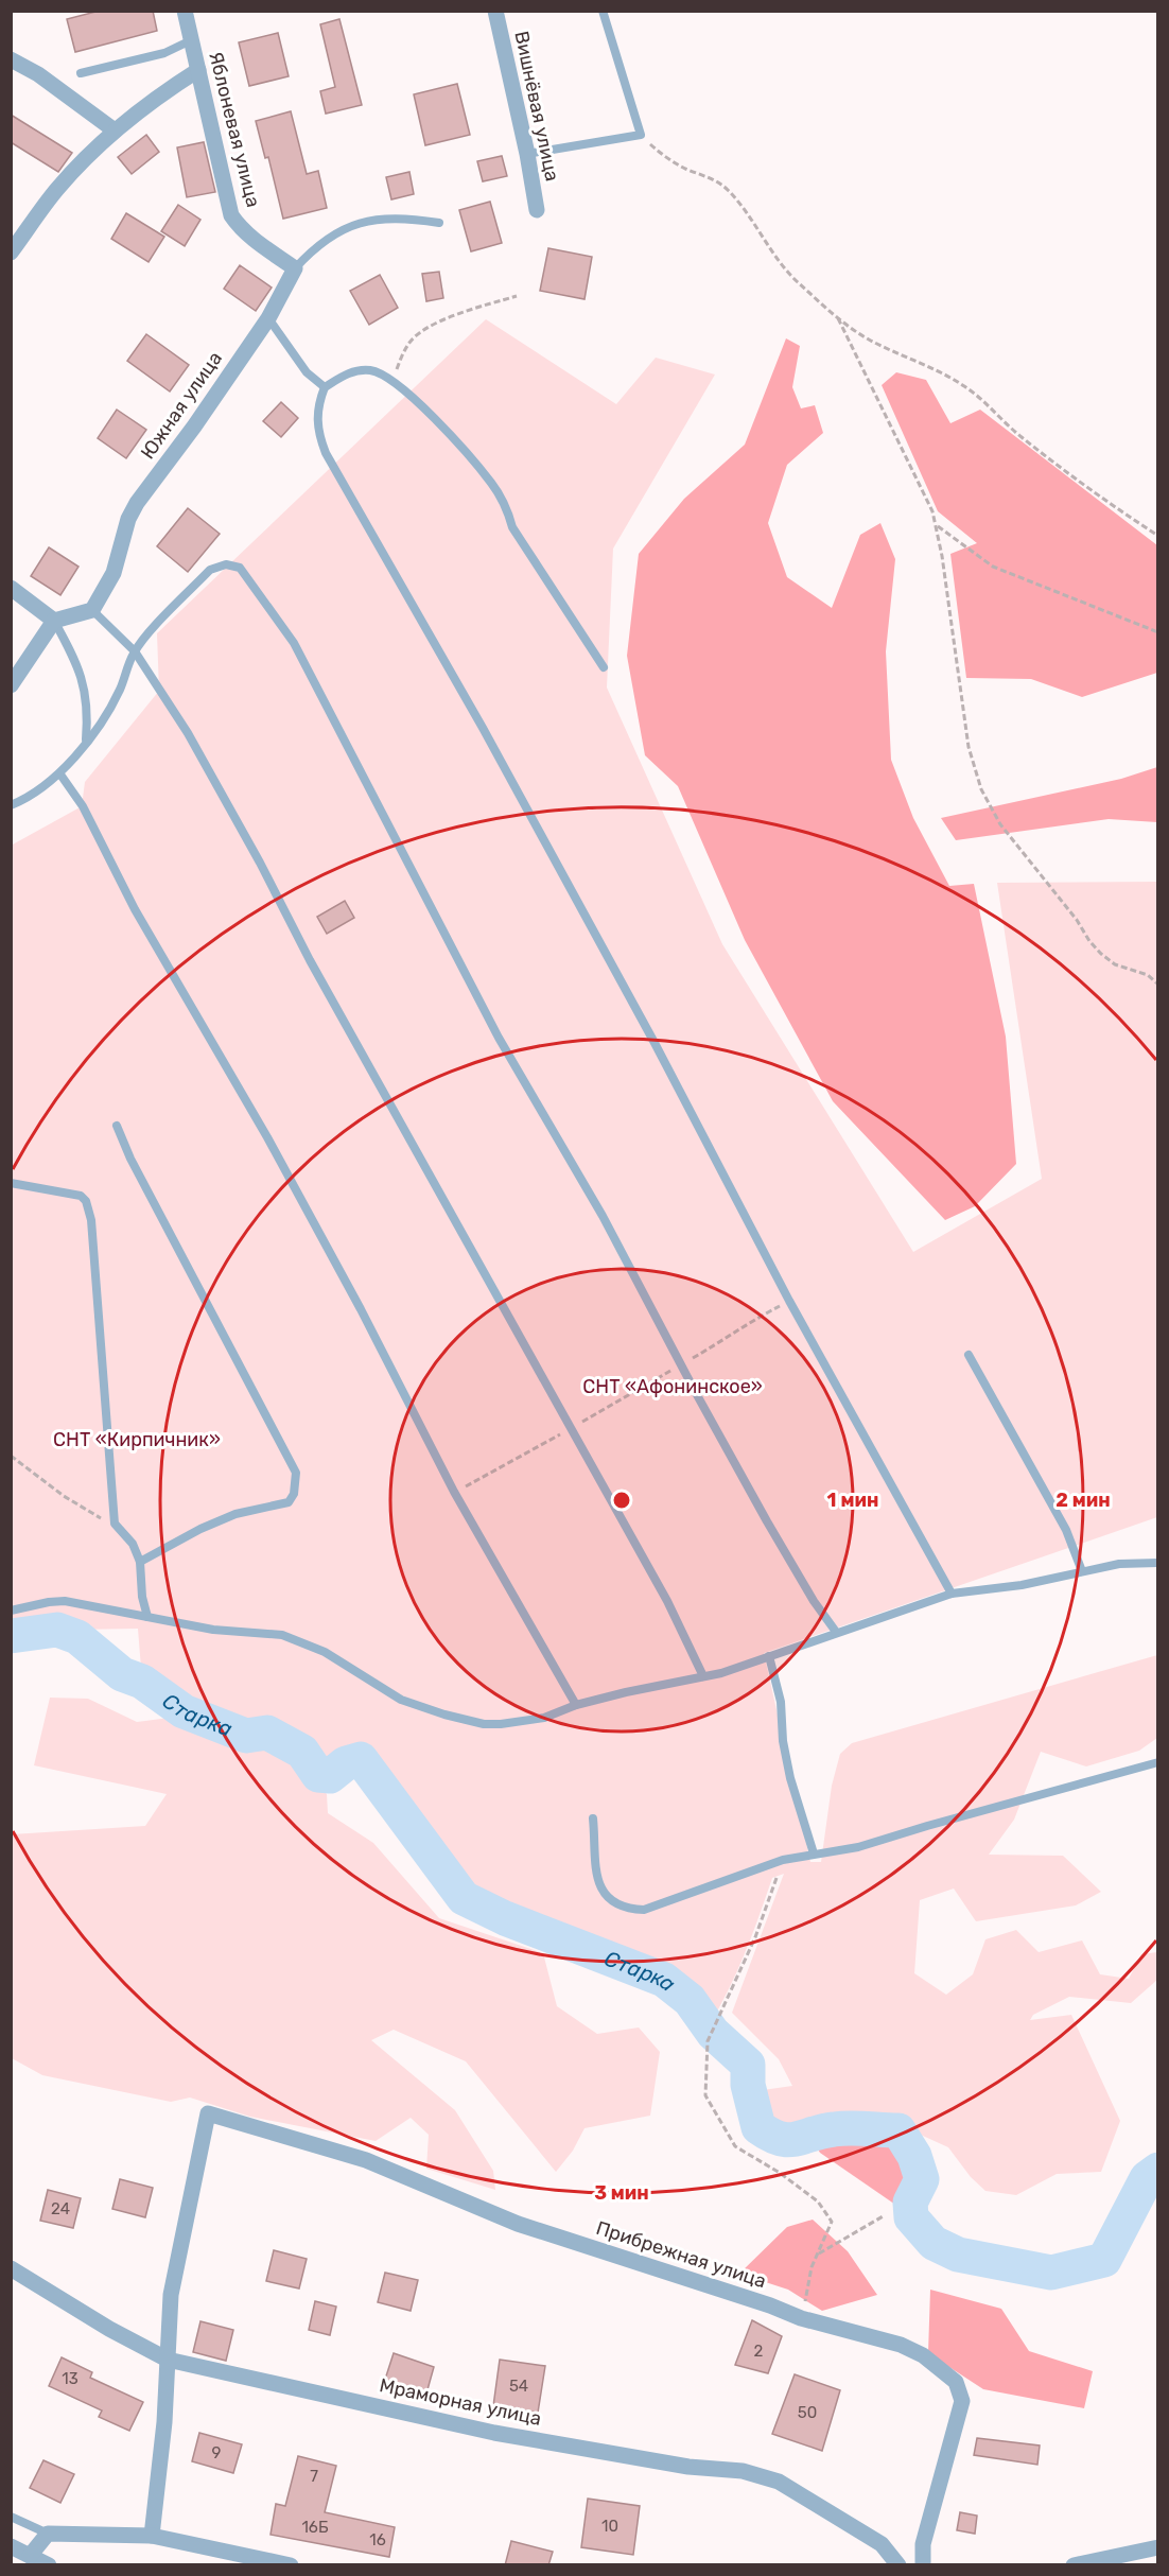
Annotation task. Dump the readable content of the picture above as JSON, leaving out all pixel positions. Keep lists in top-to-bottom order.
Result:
{
  "streets": {
    "street": [
      "Вишнёвая улица",
      "Яблоневая улица",
      "Южная улица",
      "Прибрежная улица",
      "Мраморная улица"
    ]
  },
  "crossings": [
    ["Яблоневая улица", "Южная улица"],
    ["Прибрежная улица", "Мраморная улица"]
  ],
  "water": ["Старка"],
  "parks": ["СНТ «Афонинское»", "СНТ «Кирпичник»"],
  "house_numbers": [
    "24",
    "2",
    "13",
    "54",
    "50",
    "9",
    "7",
    "10",
    "16Б",
    "16"
  ],
  "rings": ["1 мин", "2 мин", "3 мин"]
}
